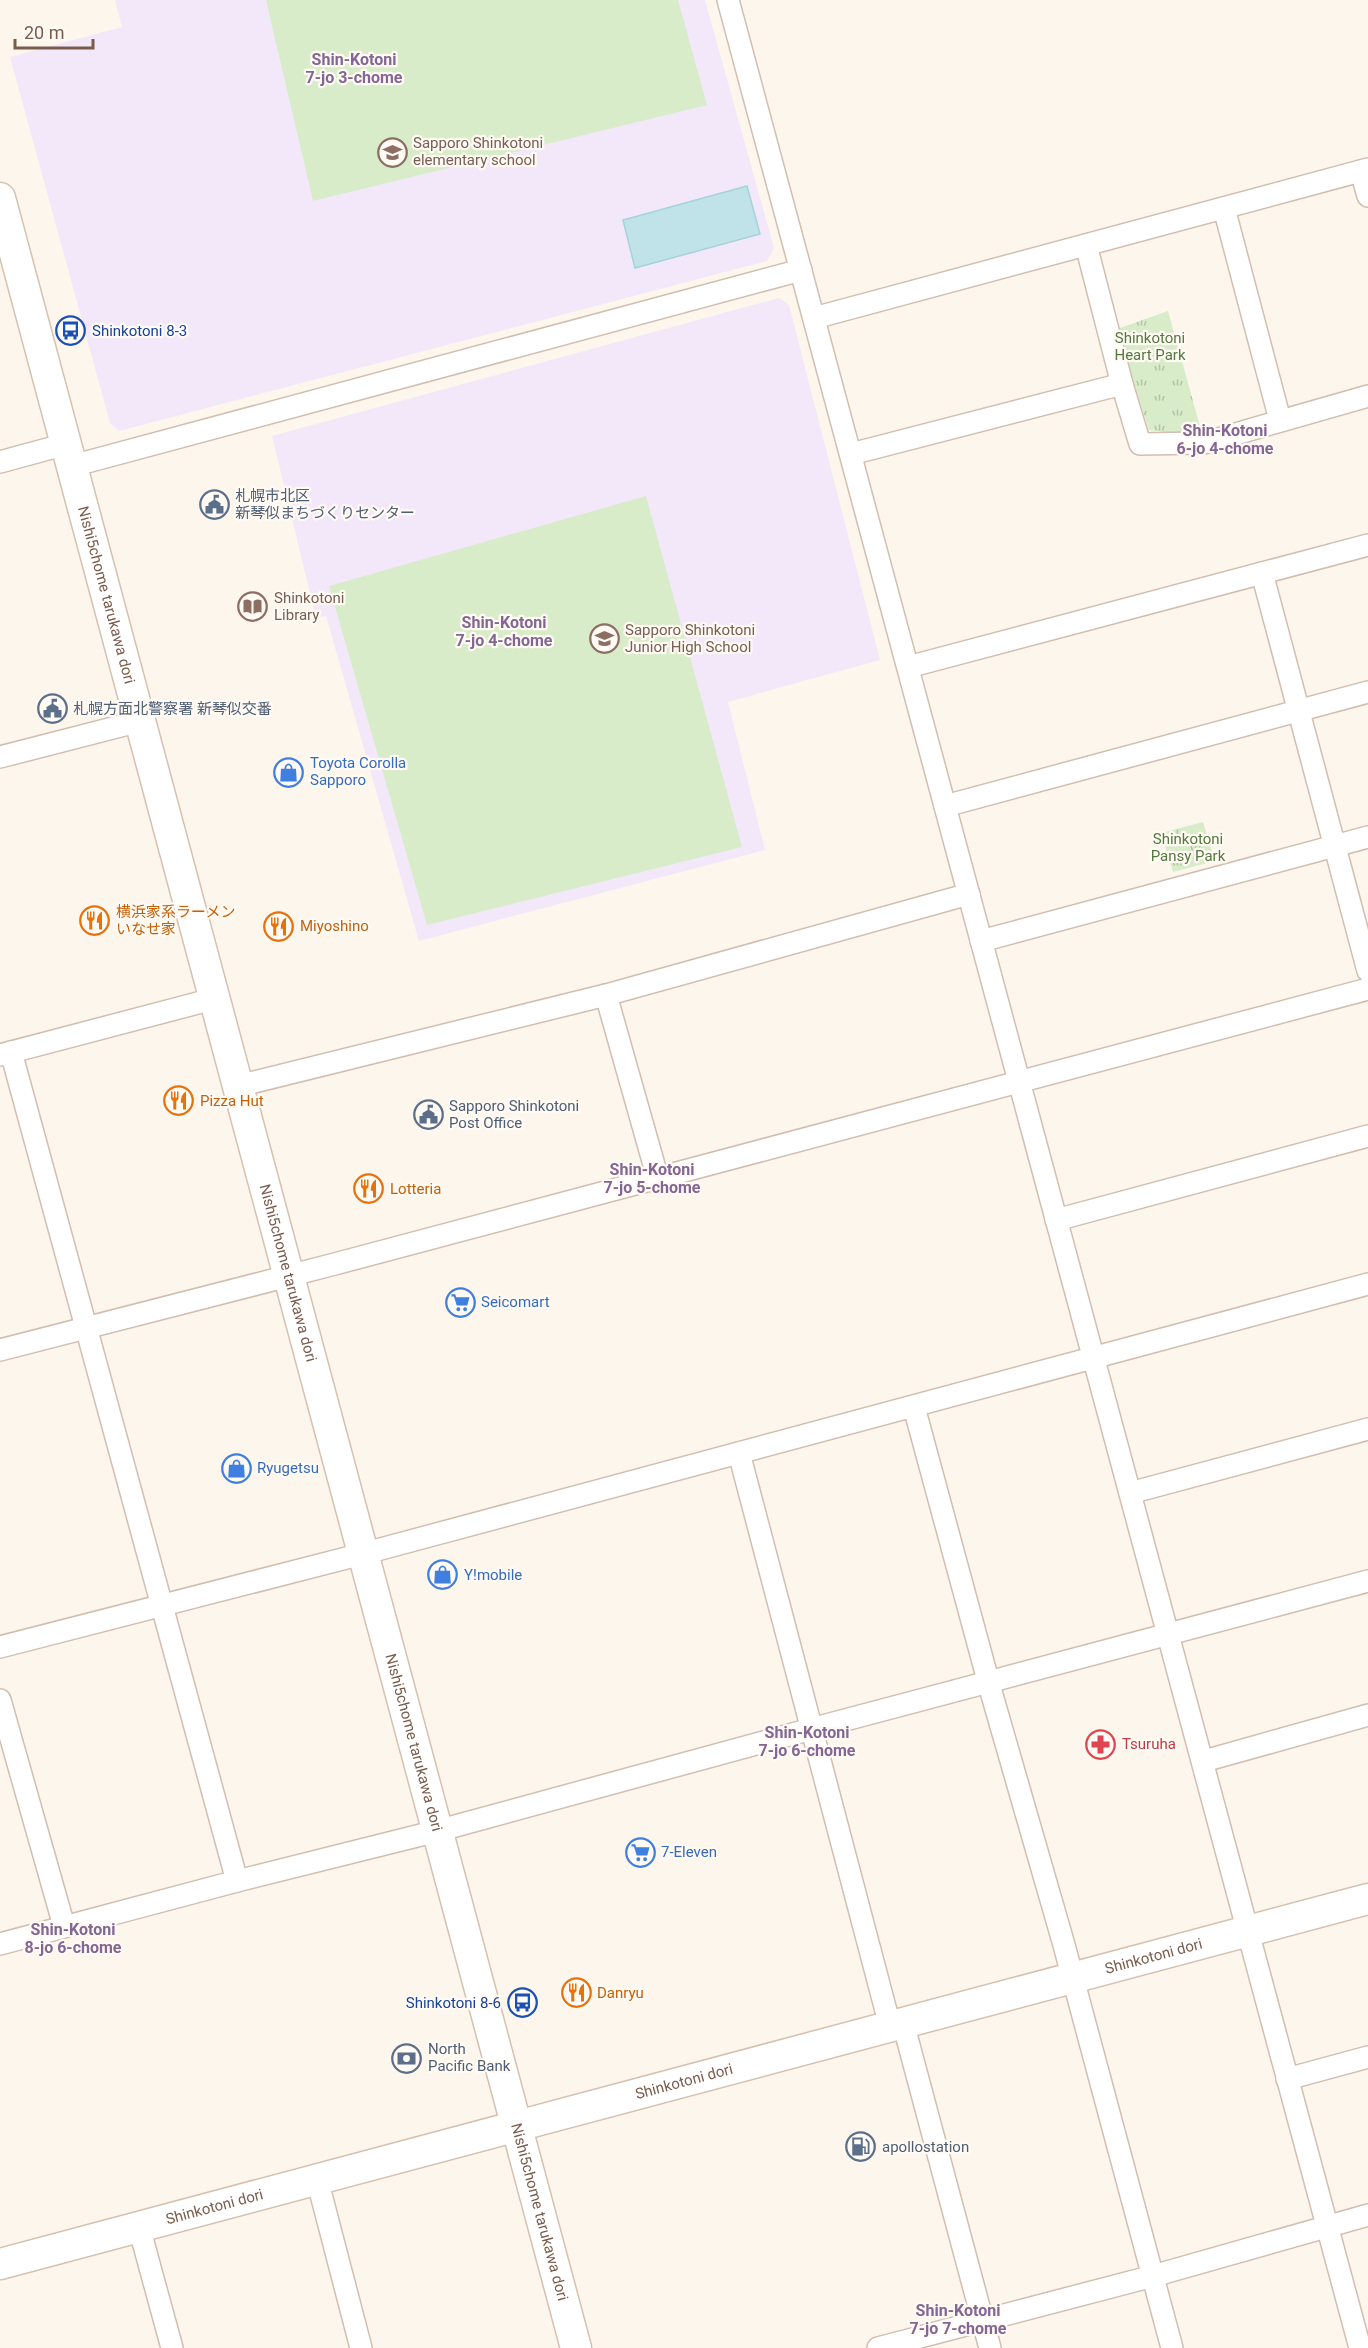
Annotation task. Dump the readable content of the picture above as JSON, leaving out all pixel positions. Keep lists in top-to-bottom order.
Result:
{
  "streets": {
    "main road": ["Nishi5chome tarukawa dori", "Shinkotoni dori"]
  },
  "crossings": [
    ["Nishi5chome tarukawa dori", "Shinkotoni dori"]
  ],
  "districts": [
    "Shin-Kotoni 7-jo 3-chome",
    "Shin-Kotoni 6-jo 4-chome",
    "Shin-Kotoni 7-jo 4-chome",
    "Shin-Kotoni 7-jo 5-chome",
    "Shin-Kotoni 7-jo 6-chome",
    "Shin-Kotoni 8-jo 6-chome",
    "Shin-Kotoni 7-jo 7-chome"
  ],
  "parks": ["Shinkotoni Heart Park", "Shinkotoni Pansy Park"],
  "places": {
    "school or university": ["Sapporo Shinkotoni elementary school", "Sapporo Shinkotoni Junior High School"],
    "bus stop": ["Shinkotoni 8-3", "Shinkotoni 8-6"],
    "public building": ["札幌市北区 新琴似まちづくりセンター", "札幌方面北警察署 新琴似交番", "Sapporo Shinkotoni Post Office"],
    "library": ["Shinkotoni Library"],
    "shop": ["Toyota Corolla Sapporo", "Ryugetsu", "Y!mobile"],
    "restaurant": [
      "横浜家系ラーメン いなせ家",
      "Miyoshino",
      "Pizza Hut",
      "Lotteria",
      "Danryu"
    ],
    "supermarket": ["Seicomart", "7-Eleven"],
    "pharmacy": ["Tsuruha"],
    "bank": ["North Pacific Bank"],
    "fuel station": ["apollostation"]
  },
  "scale_bar": "20 m"
}
